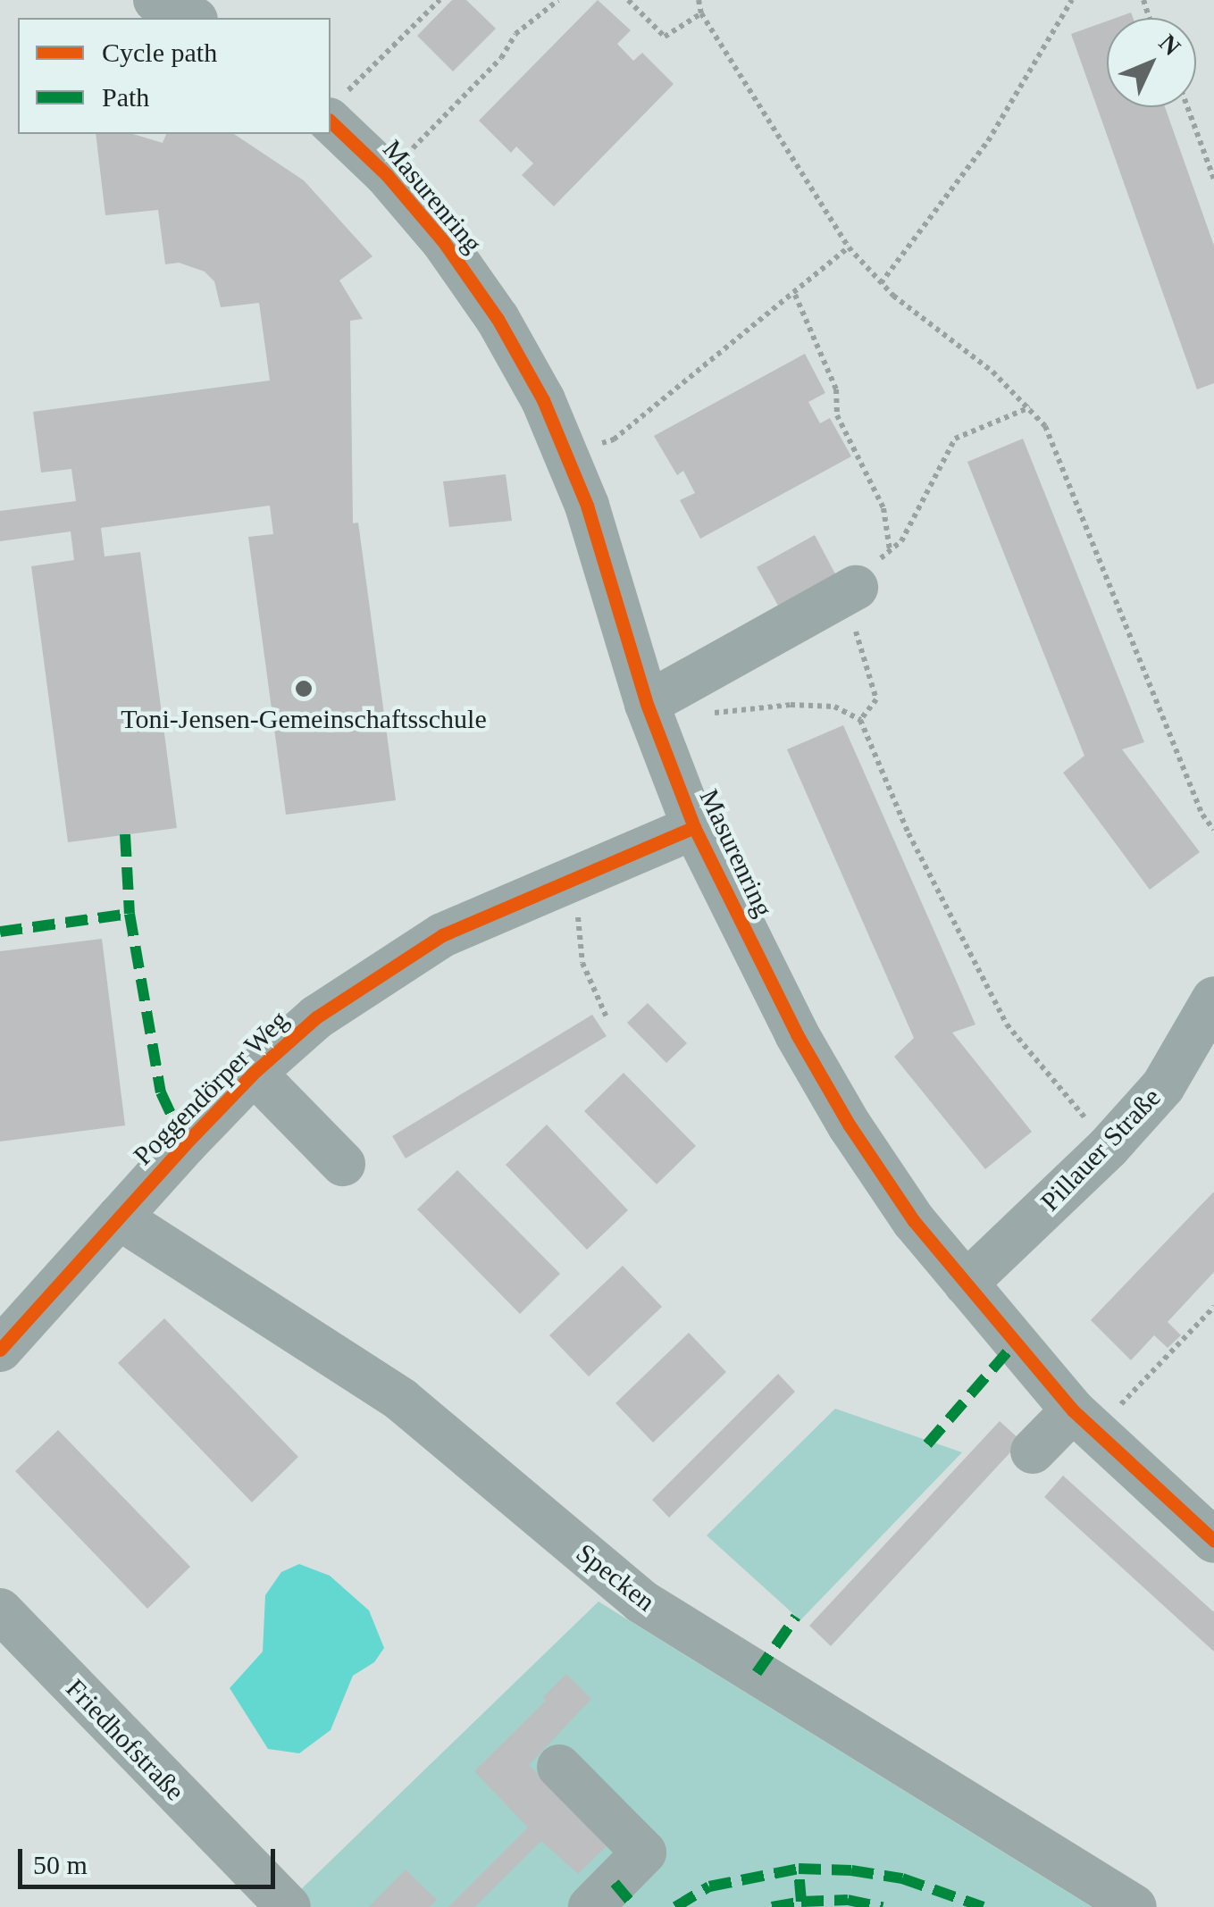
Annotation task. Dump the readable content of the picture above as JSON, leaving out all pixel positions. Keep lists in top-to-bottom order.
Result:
{
  "streets": {
    "street": [
      "Masurenring",
      "Poggendörper Weg",
      "Pillauer Straße",
      "Specken",
      "Friedhofstraße"
    ]
  },
  "crossings": [
    ["Masurenring", "Poggendörper Weg"],
    ["Masurenring", "Pillauer Straße"],
    ["Poggendörper Weg", "Specken"]
  ],
  "places": ["Toni-Jensen-Gemeinschaftsschule"],
  "legend": ["Cycle path", "Path"],
  "scale_bar": "50 m",
  "north": "top right"
}
